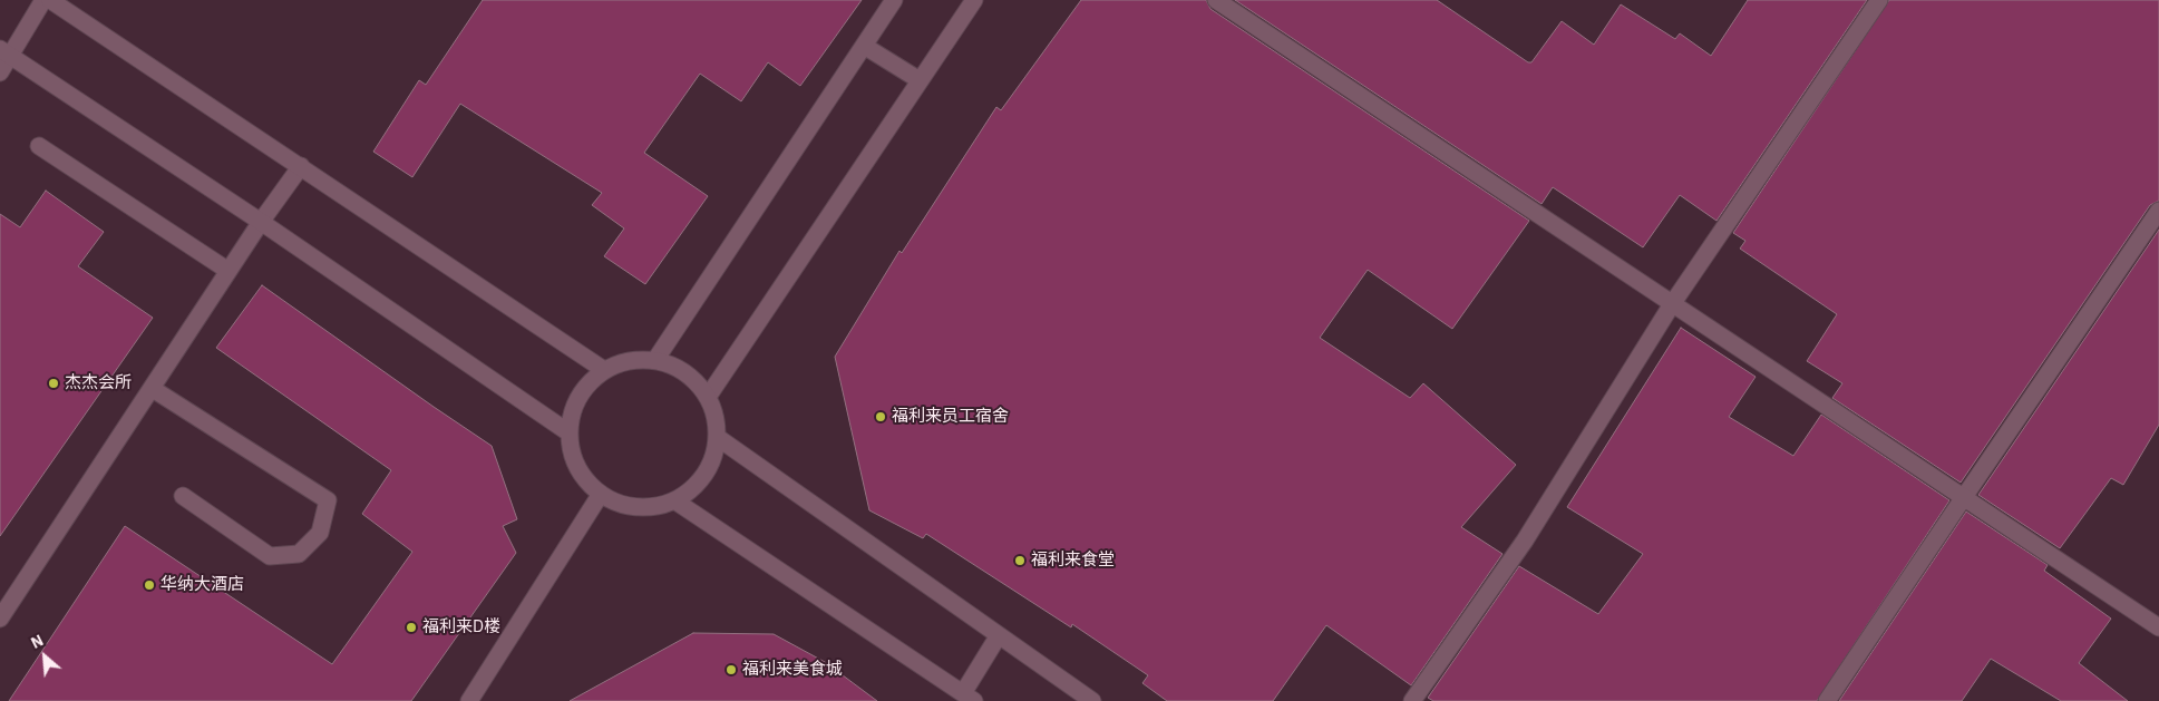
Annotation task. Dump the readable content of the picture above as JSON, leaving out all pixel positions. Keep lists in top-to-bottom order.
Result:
{
  "places": [
    "杰杰会所",
    "福利来员工宿舍",
    "福利来食堂",
    "华纳大酒店",
    "福利来D楼",
    "福利来美食城"
  ],
  "north": "top left"
}
